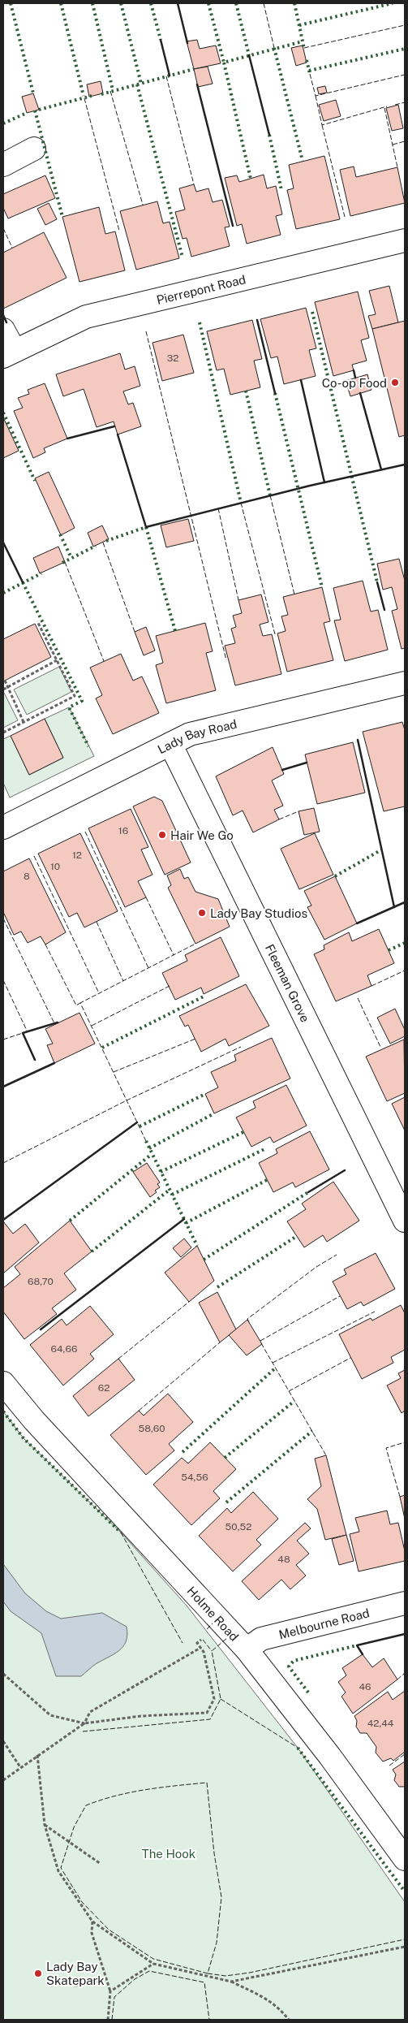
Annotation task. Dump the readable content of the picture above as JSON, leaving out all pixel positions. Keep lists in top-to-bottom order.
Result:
{
  "streets": {
    "street": [
      "Pierrepont Road",
      "Lady Bay Road",
      "Fleeman Grove",
      "Holme Road",
      "Melbourne Road"
    ]
  },
  "crossings": [
    ["Lady Bay Road", "Fleeman Grove"],
    ["Holme Road", "Melbourne Road"]
  ],
  "parks": ["The Hook"],
  "places": [
    "Co-op Food",
    "Hair We Go",
    "Lady Bay Studios",
    "Lady Bay Skatepark"
  ],
  "house_numbers": [
    "32",
    "16",
    "12",
    "10",
    "8",
    "68,70",
    "64,66",
    "62",
    "58,60",
    "54,56",
    "50,52",
    "48",
    "46",
    "42,44"
  ]
}
